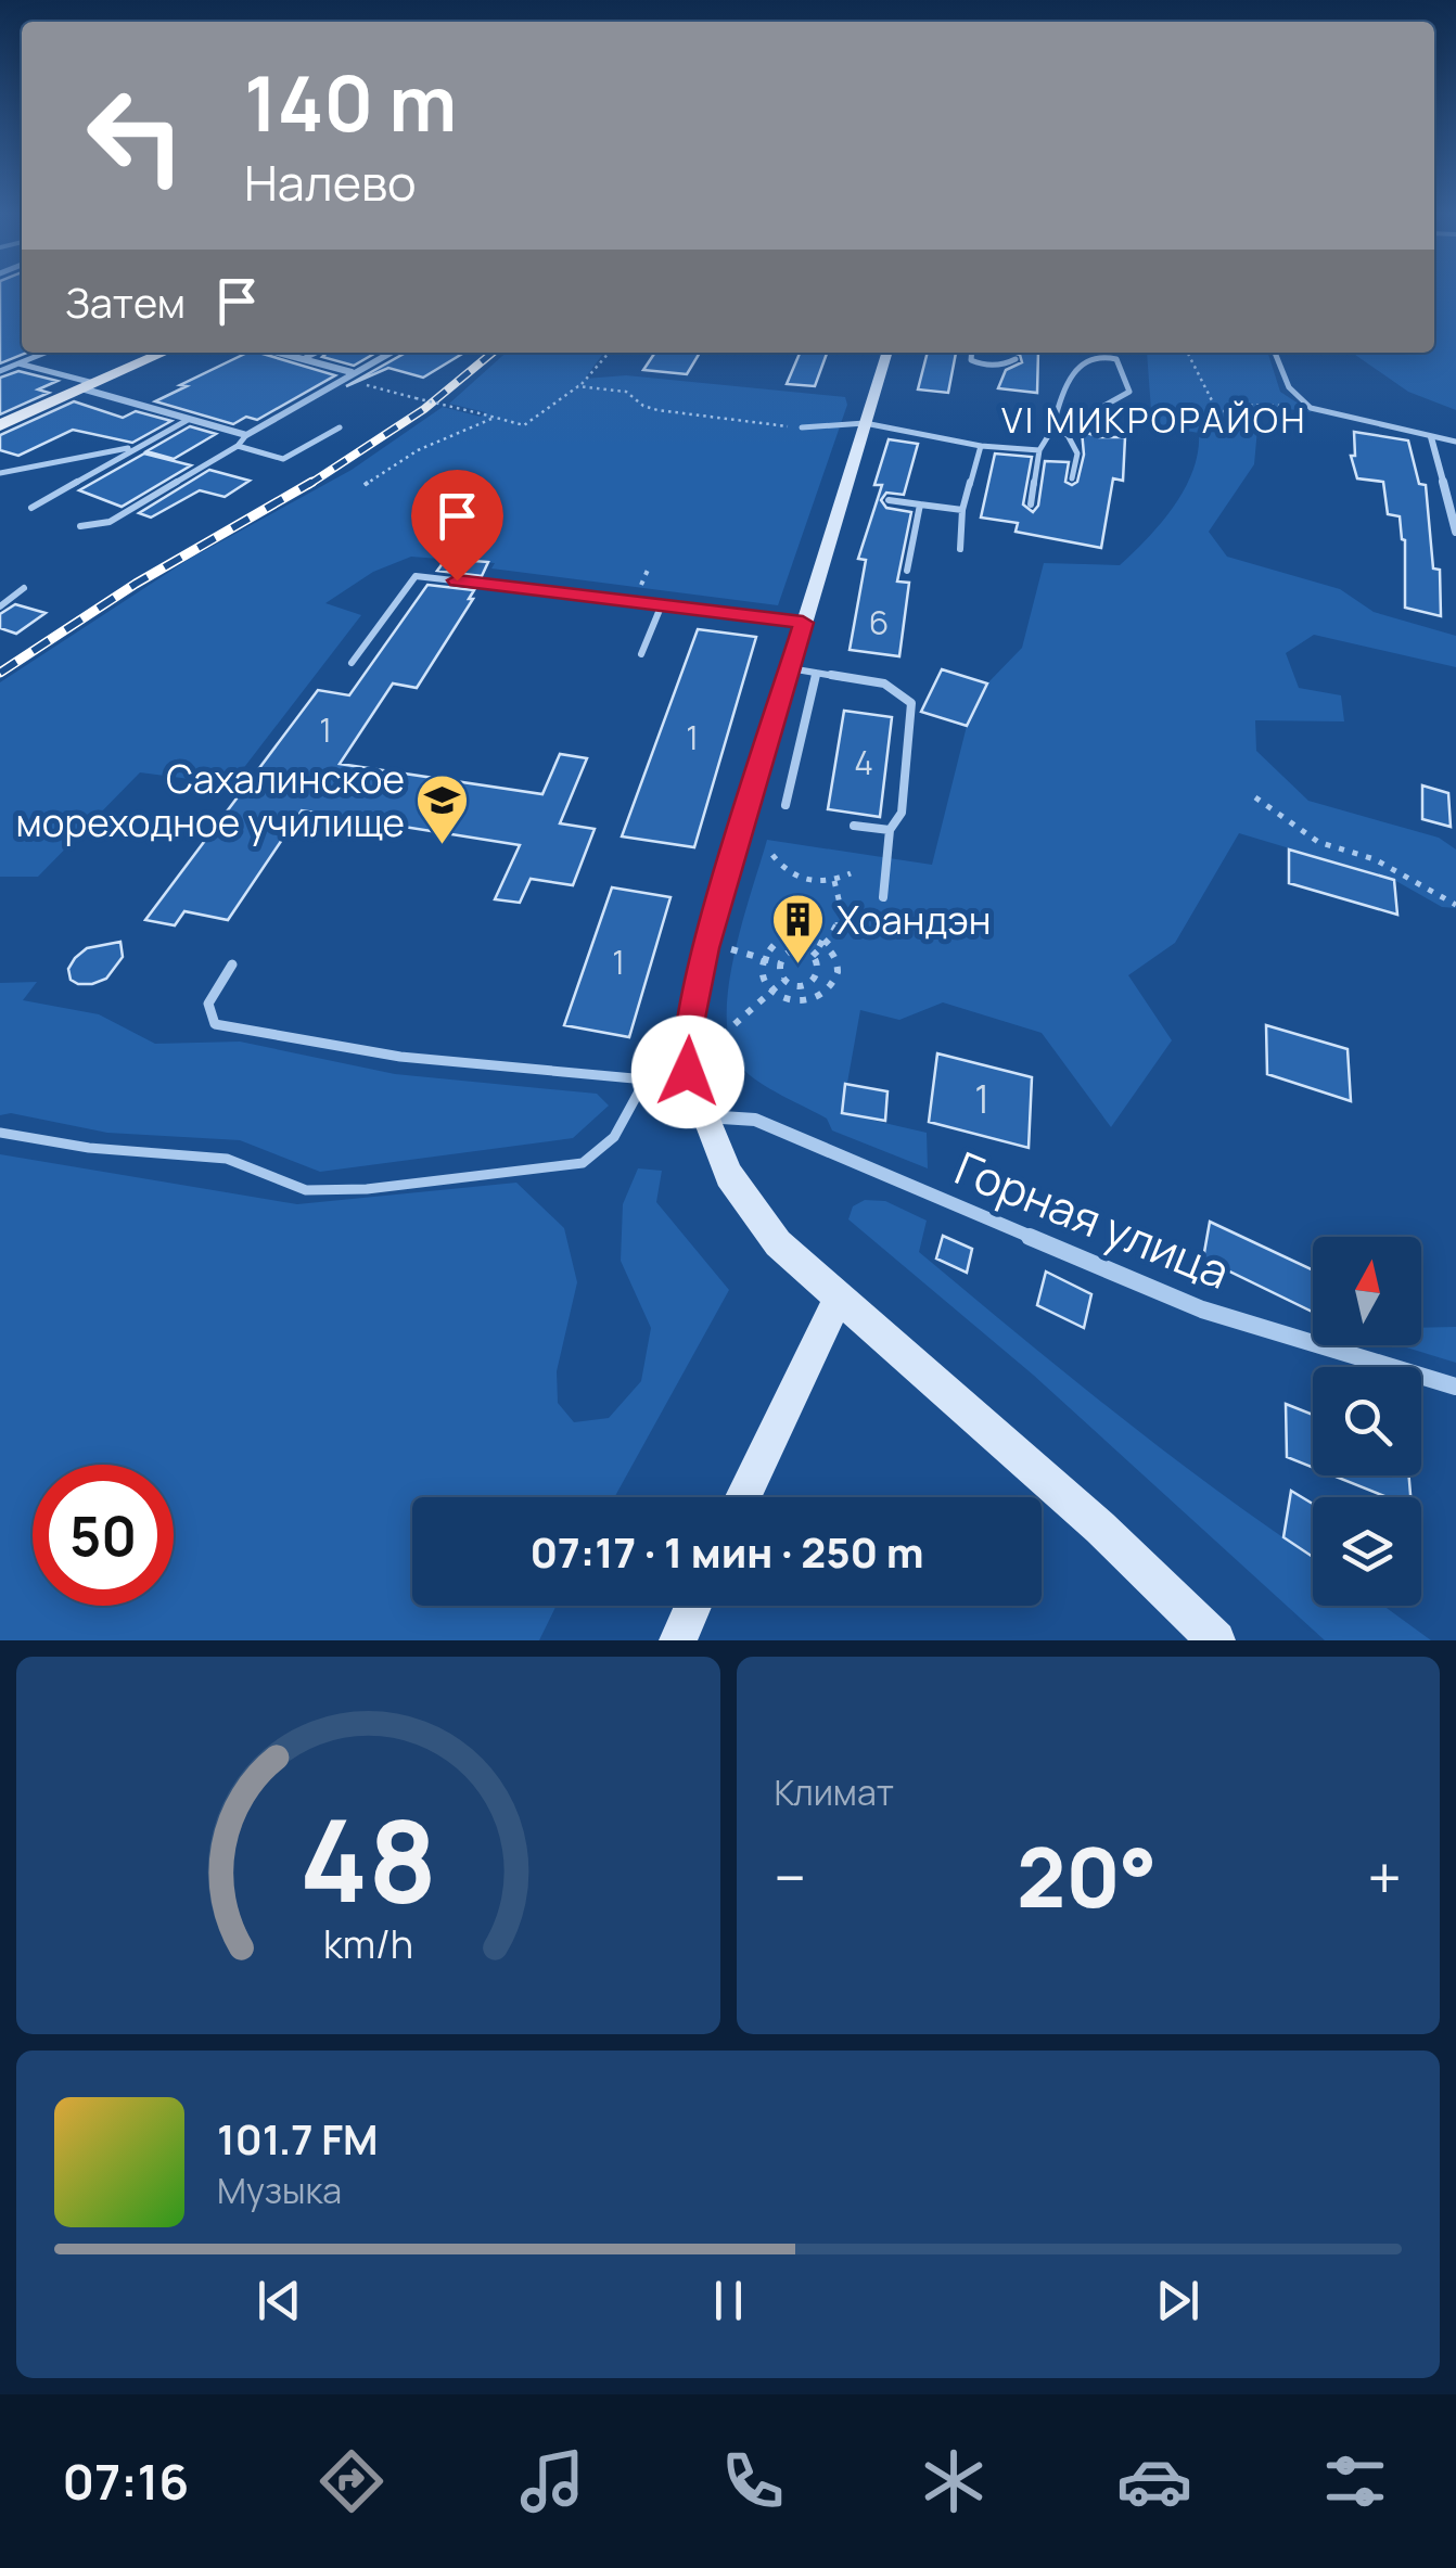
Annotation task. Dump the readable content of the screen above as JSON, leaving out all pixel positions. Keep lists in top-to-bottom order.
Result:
{
  "streets": {
    "street": ["Горная улица"]
  },
  "districts": ["VI МИКРОРАЙОН"],
  "places": {
    "school or university": ["Сахалинское мореходное училище"],
    "building": ["Хоандэн"]
  },
  "house_numbers": [
    "6",
    "1",
    "1",
    "4",
    "1",
    "1"
  ],
  "north": "top",
  "page": {
    "turn": ["140 m", "Налево"],
    "then": "Затем",
    "limit": "50",
    "trip": "07:17 · 1 мин · 250 m",
    "tile": "Климат",
    "heat": ["−", "20°", "+"],
    "song": ["101.7 FM", "Музыка"],
    "tabs": "07:16",
    "gauge": ["48", "km/h"]
  }
}
